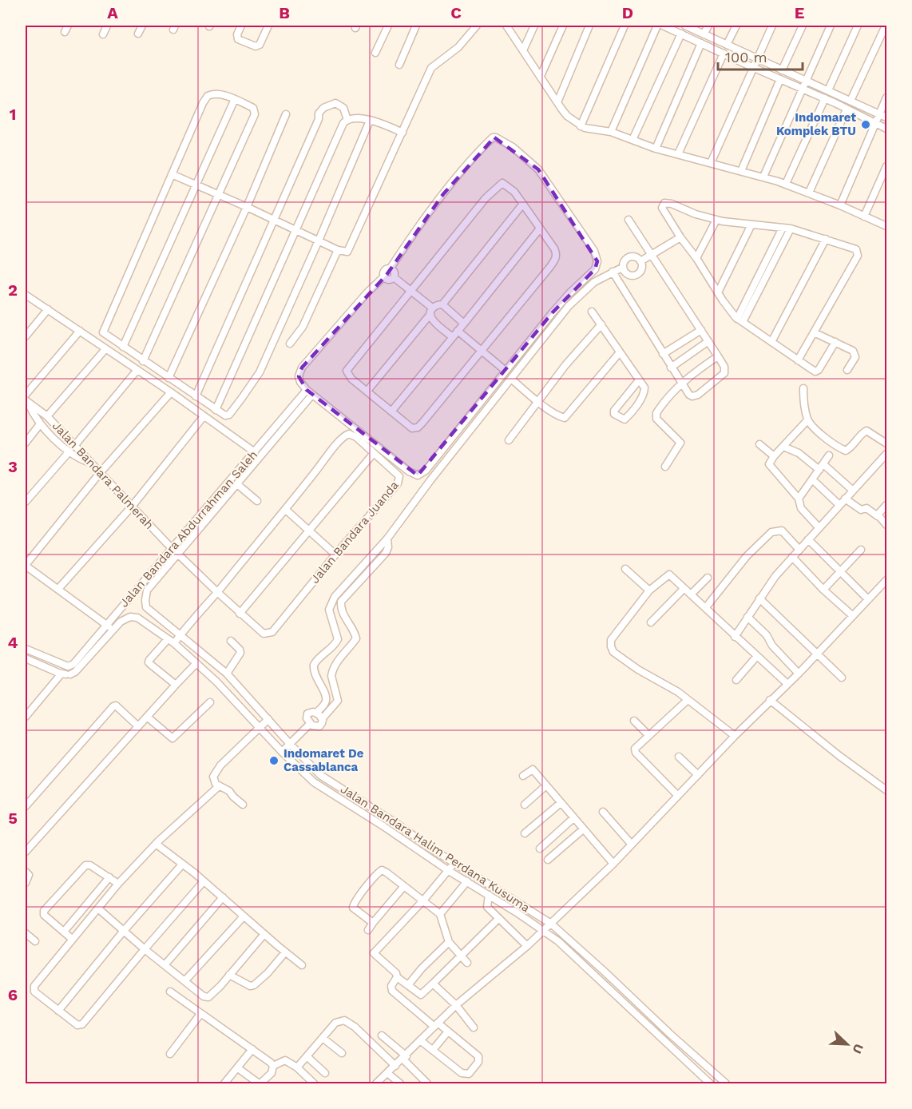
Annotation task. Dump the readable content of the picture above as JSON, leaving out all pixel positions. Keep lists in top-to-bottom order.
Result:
{
  "streets": {
    "street": [
      "Jalan Bandara Palmerah",
      "Jalan Bandara Abdurrahman Saleh",
      "Jalan Bandara Juanda",
      "Jalan Bandara Halim Perdana Kusuma"
    ]
  },
  "crossings": [
    ["Jalan Bandara Palmerah", "Jalan Bandara Abdurrahman Saleh"],
    ["Jalan Bandara Palmerah", "Jalan Bandara Juanda"],
    ["Jalan Bandara Abdurrahman Saleh", "Jalan Bandara Juanda"],
    ["Jalan Bandara Abdurrahman Saleh", "Jalan Bandara Halim Perdana Kusuma"],
    ["Jalan Bandara Juanda", "Jalan Bandara Halim Perdana Kusuma"]
  ],
  "places": ["Indomaret Komplek BTU", "Indomaret De Cassablanca"],
  "scale_bar": "100 m",
  "north": "bottom right",
  "grid": {
    "columns": [
      "A",
      "B",
      "C",
      "D",
      "E"
    ],
    "rows": [
      "1",
      "2",
      "3",
      "4",
      "5",
      "6"
    ]
  }
}
